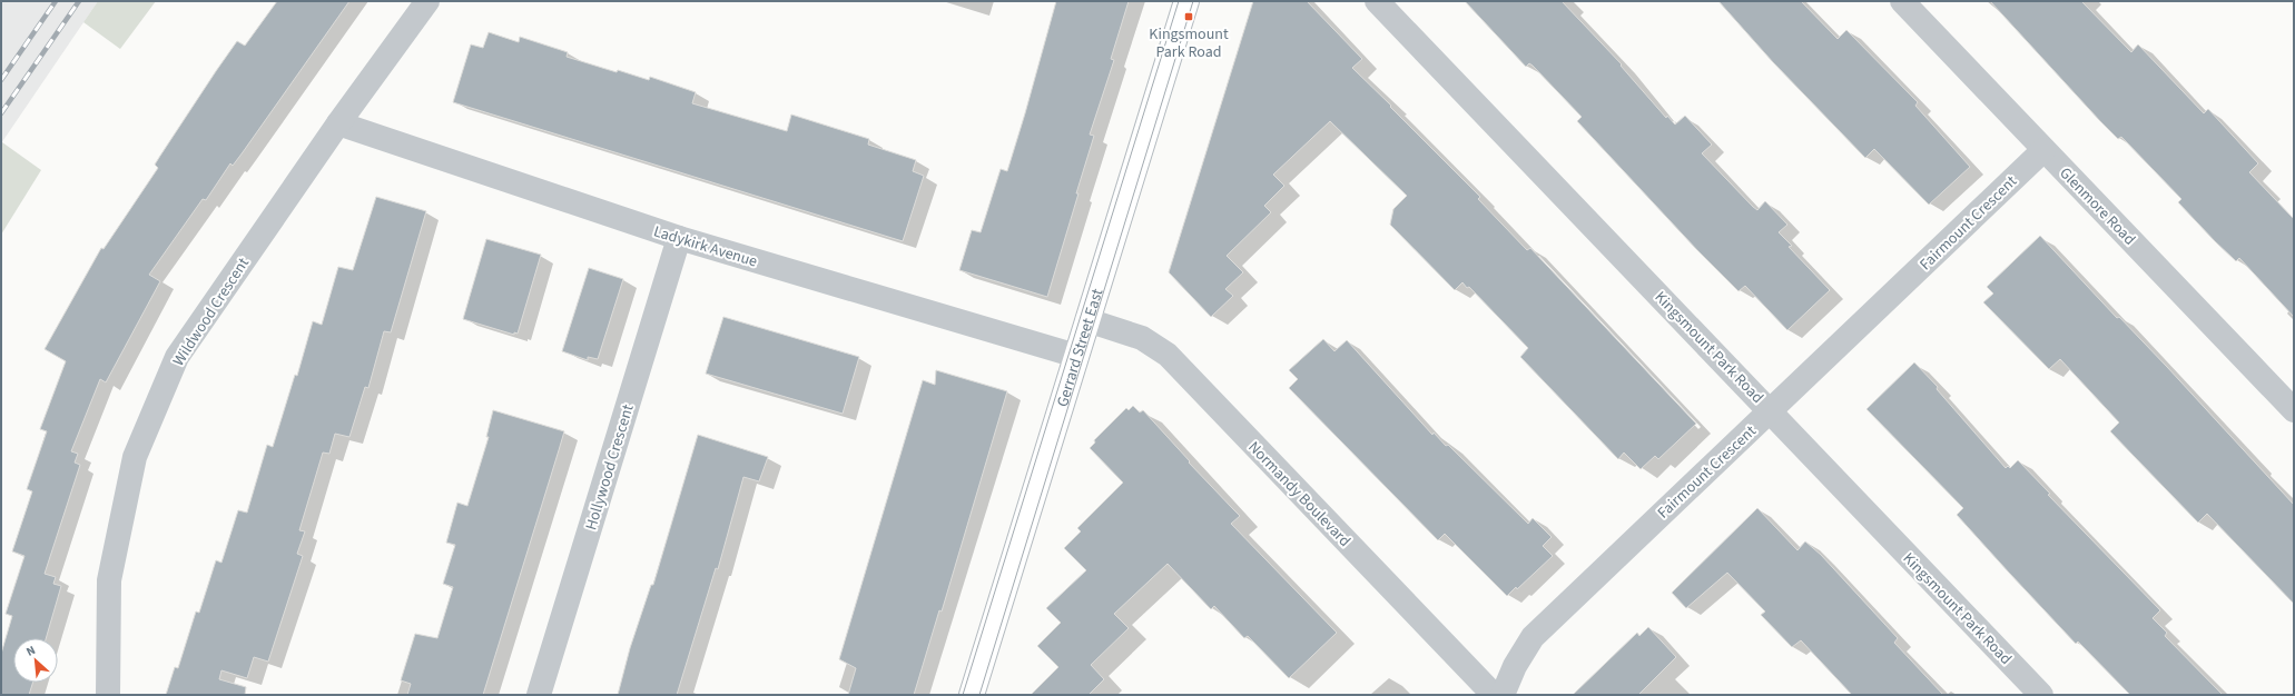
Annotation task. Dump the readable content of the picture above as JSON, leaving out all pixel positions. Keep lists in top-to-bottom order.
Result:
{
  "streets": {
    "main road": ["Gerrard Street East"],
    "street": [
      "Glenmore Road",
      "Fairmount Crescent",
      "Ladykirk Avenue",
      "Wildwood Crescent",
      "Kingsmount Park Road",
      "Hollywood Crescent",
      "Normandy Boulevard"
    ]
  },
  "crossings": [
    ["Glenmore Road", "Fairmount Crescent"],
    ["Fairmount Crescent", "Kingsmount Park Road"],
    ["Ladykirk Avenue", "Wildwood Crescent"],
    ["Ladykirk Avenue", "Gerrard Street East"],
    ["Ladykirk Avenue", "Hollywood Crescent"],
    ["Gerrard Street East", "Normandy Boulevard"]
  ],
  "places": {
    "transit": ["Kingsmount Park Road"]
  },
  "north": "top left"
}
